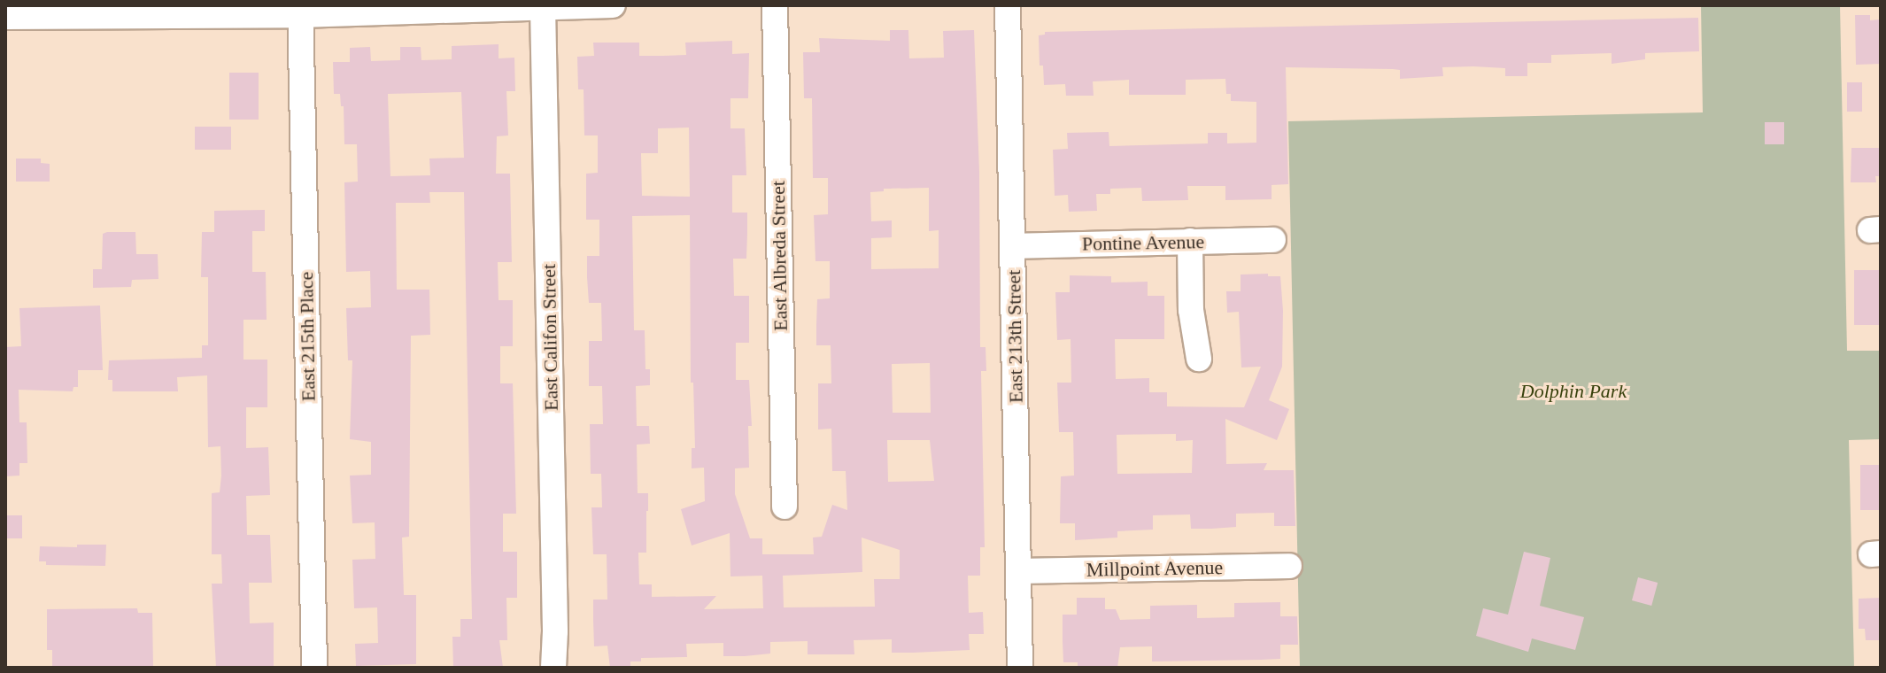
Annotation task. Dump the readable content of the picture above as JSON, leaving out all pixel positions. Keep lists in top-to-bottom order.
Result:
{
  "streets": {
    "street": [
      "Pontine Avenue",
      "East Albreda Street",
      "East 215th Place",
      "East 213th Street",
      "East Califon Street",
      "Millpoint Avenue"
    ]
  },
  "crossings": [
    ["Pontine Avenue", "East 213th Street"],
    ["East 213th Street", "Millpoint Avenue"]
  ],
  "parks": ["Dolphin Park"]
}
